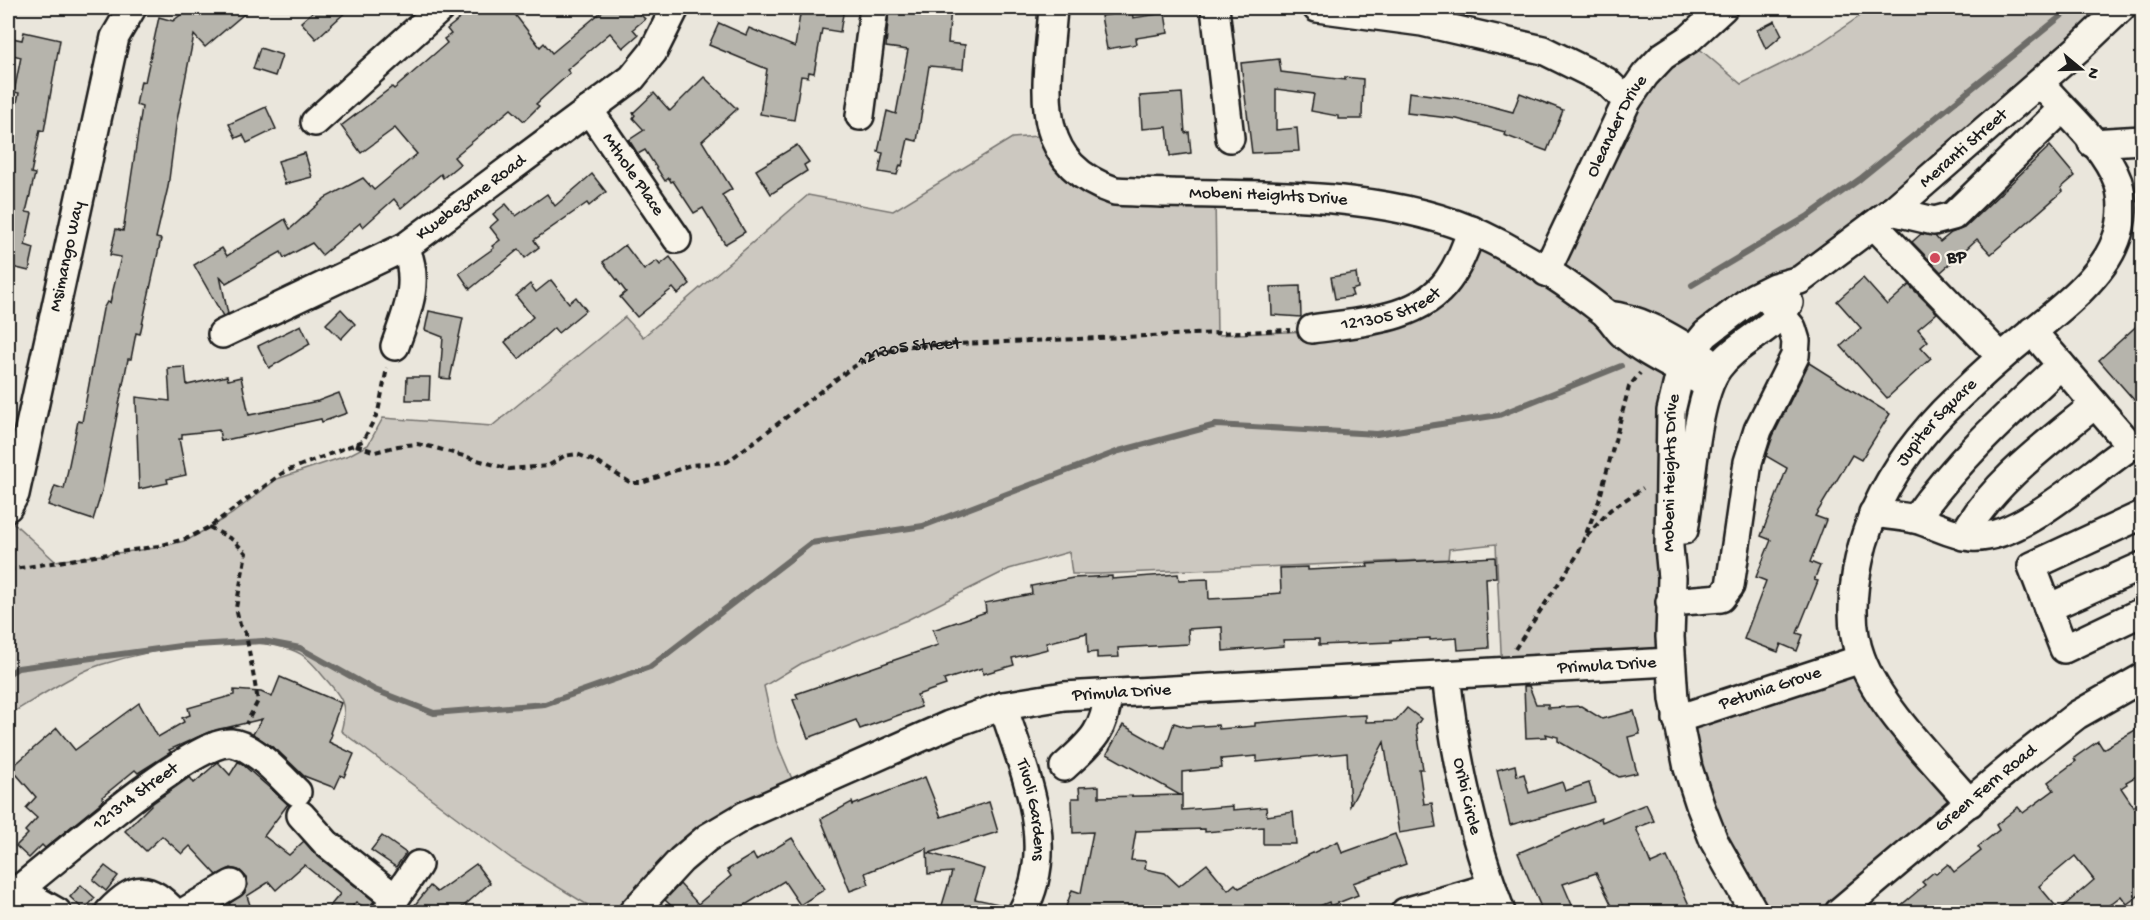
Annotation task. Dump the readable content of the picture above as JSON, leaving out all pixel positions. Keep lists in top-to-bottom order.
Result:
{
  "streets": {
    "street": [
      "Oleander Drive",
      "Meranti Street",
      "Mthole Place",
      "Kwebezane Road",
      "Mobeni Heights Drive",
      "Msimango Way",
      "121305 Street",
      "Jupiter Square",
      "Primula Drive",
      "Petunia Grove",
      "Green Fern Road",
      "Oribi Circle",
      "121314 Street",
      "Tivoli Gardens"
    ]
  },
  "crossings": [
    ["Oleander Drive", "Mobeni Heights Drive"],
    ["Meranti Street", "Mobeni Heights Drive"],
    ["Meranti Street", "Jupiter Square"],
    ["Mthole Place", "Kwebezane Road"],
    ["Mobeni Heights Drive", "121305 Street"],
    ["Mobeni Heights Drive", "Primula Drive"],
    ["Mobeni Heights Drive", "Petunia Grove"],
    ["Jupiter Square", "Petunia Grove"],
    ["Jupiter Square", "Green Fern Road"],
    ["Primula Drive", "Oribi Circle"],
    ["Primula Drive", "Tivoli Gardens"]
  ],
  "places": ["BP"],
  "north": "right"
}
